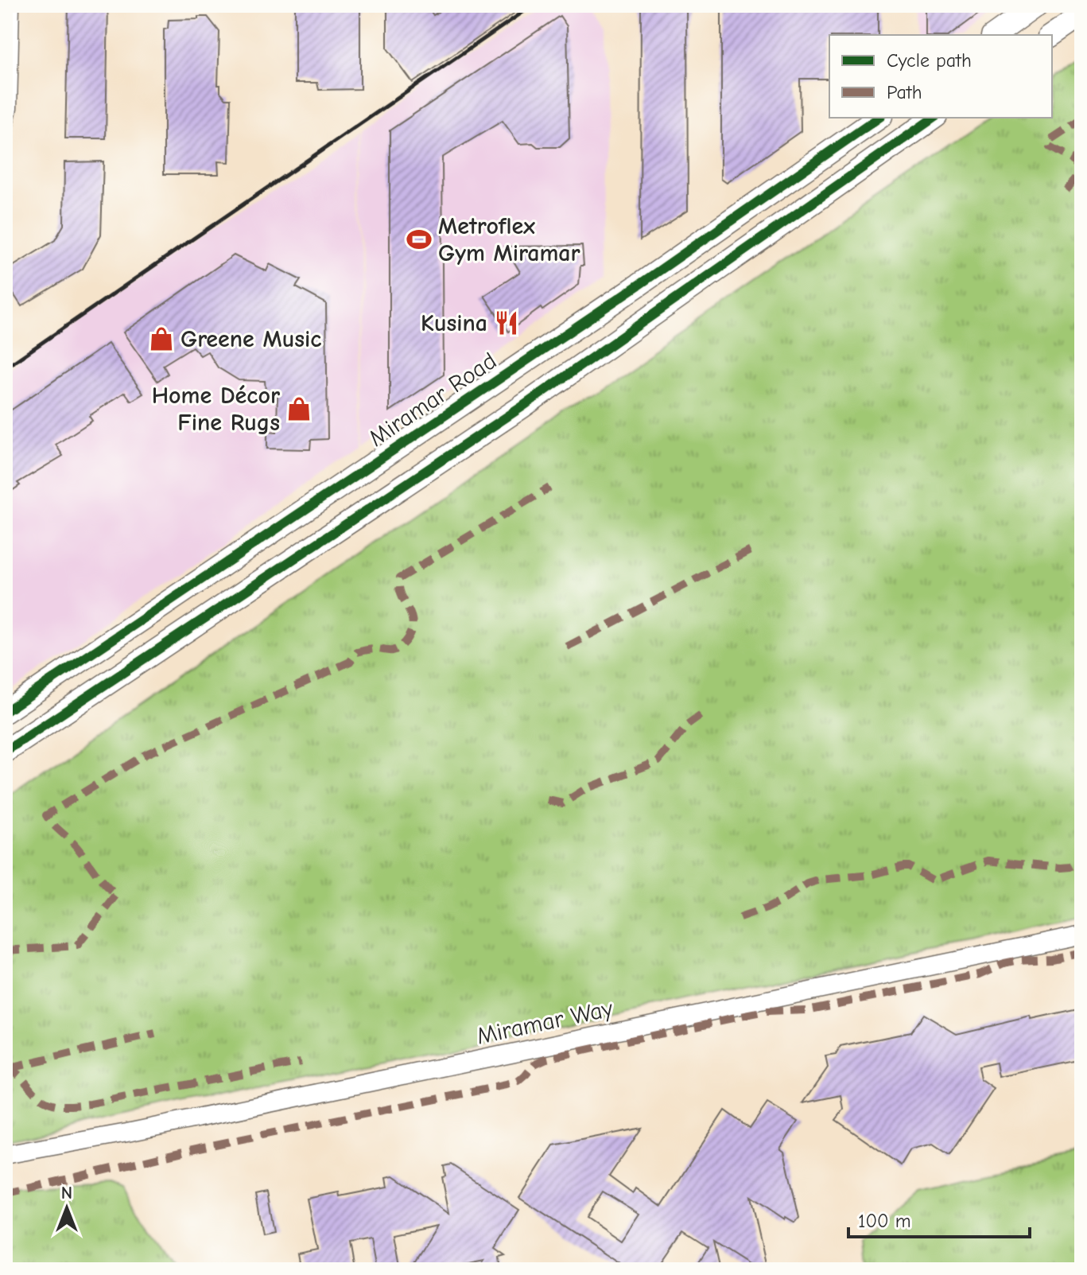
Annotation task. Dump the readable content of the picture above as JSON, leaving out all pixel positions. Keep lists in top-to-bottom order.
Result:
{
  "streets": {
    "main road": ["Miramar Road"],
    "street": ["Miramar Way"]
  },
  "places": {
    "sports": ["Metroflex Gym Miramar"],
    "restaurant": ["Kusina"],
    "shop": ["Greene Music", "Home Décor Fine Rugs"]
  },
  "legend": ["Cycle path", "Path"],
  "scale_bar": "100 m",
  "north": "top"
}
